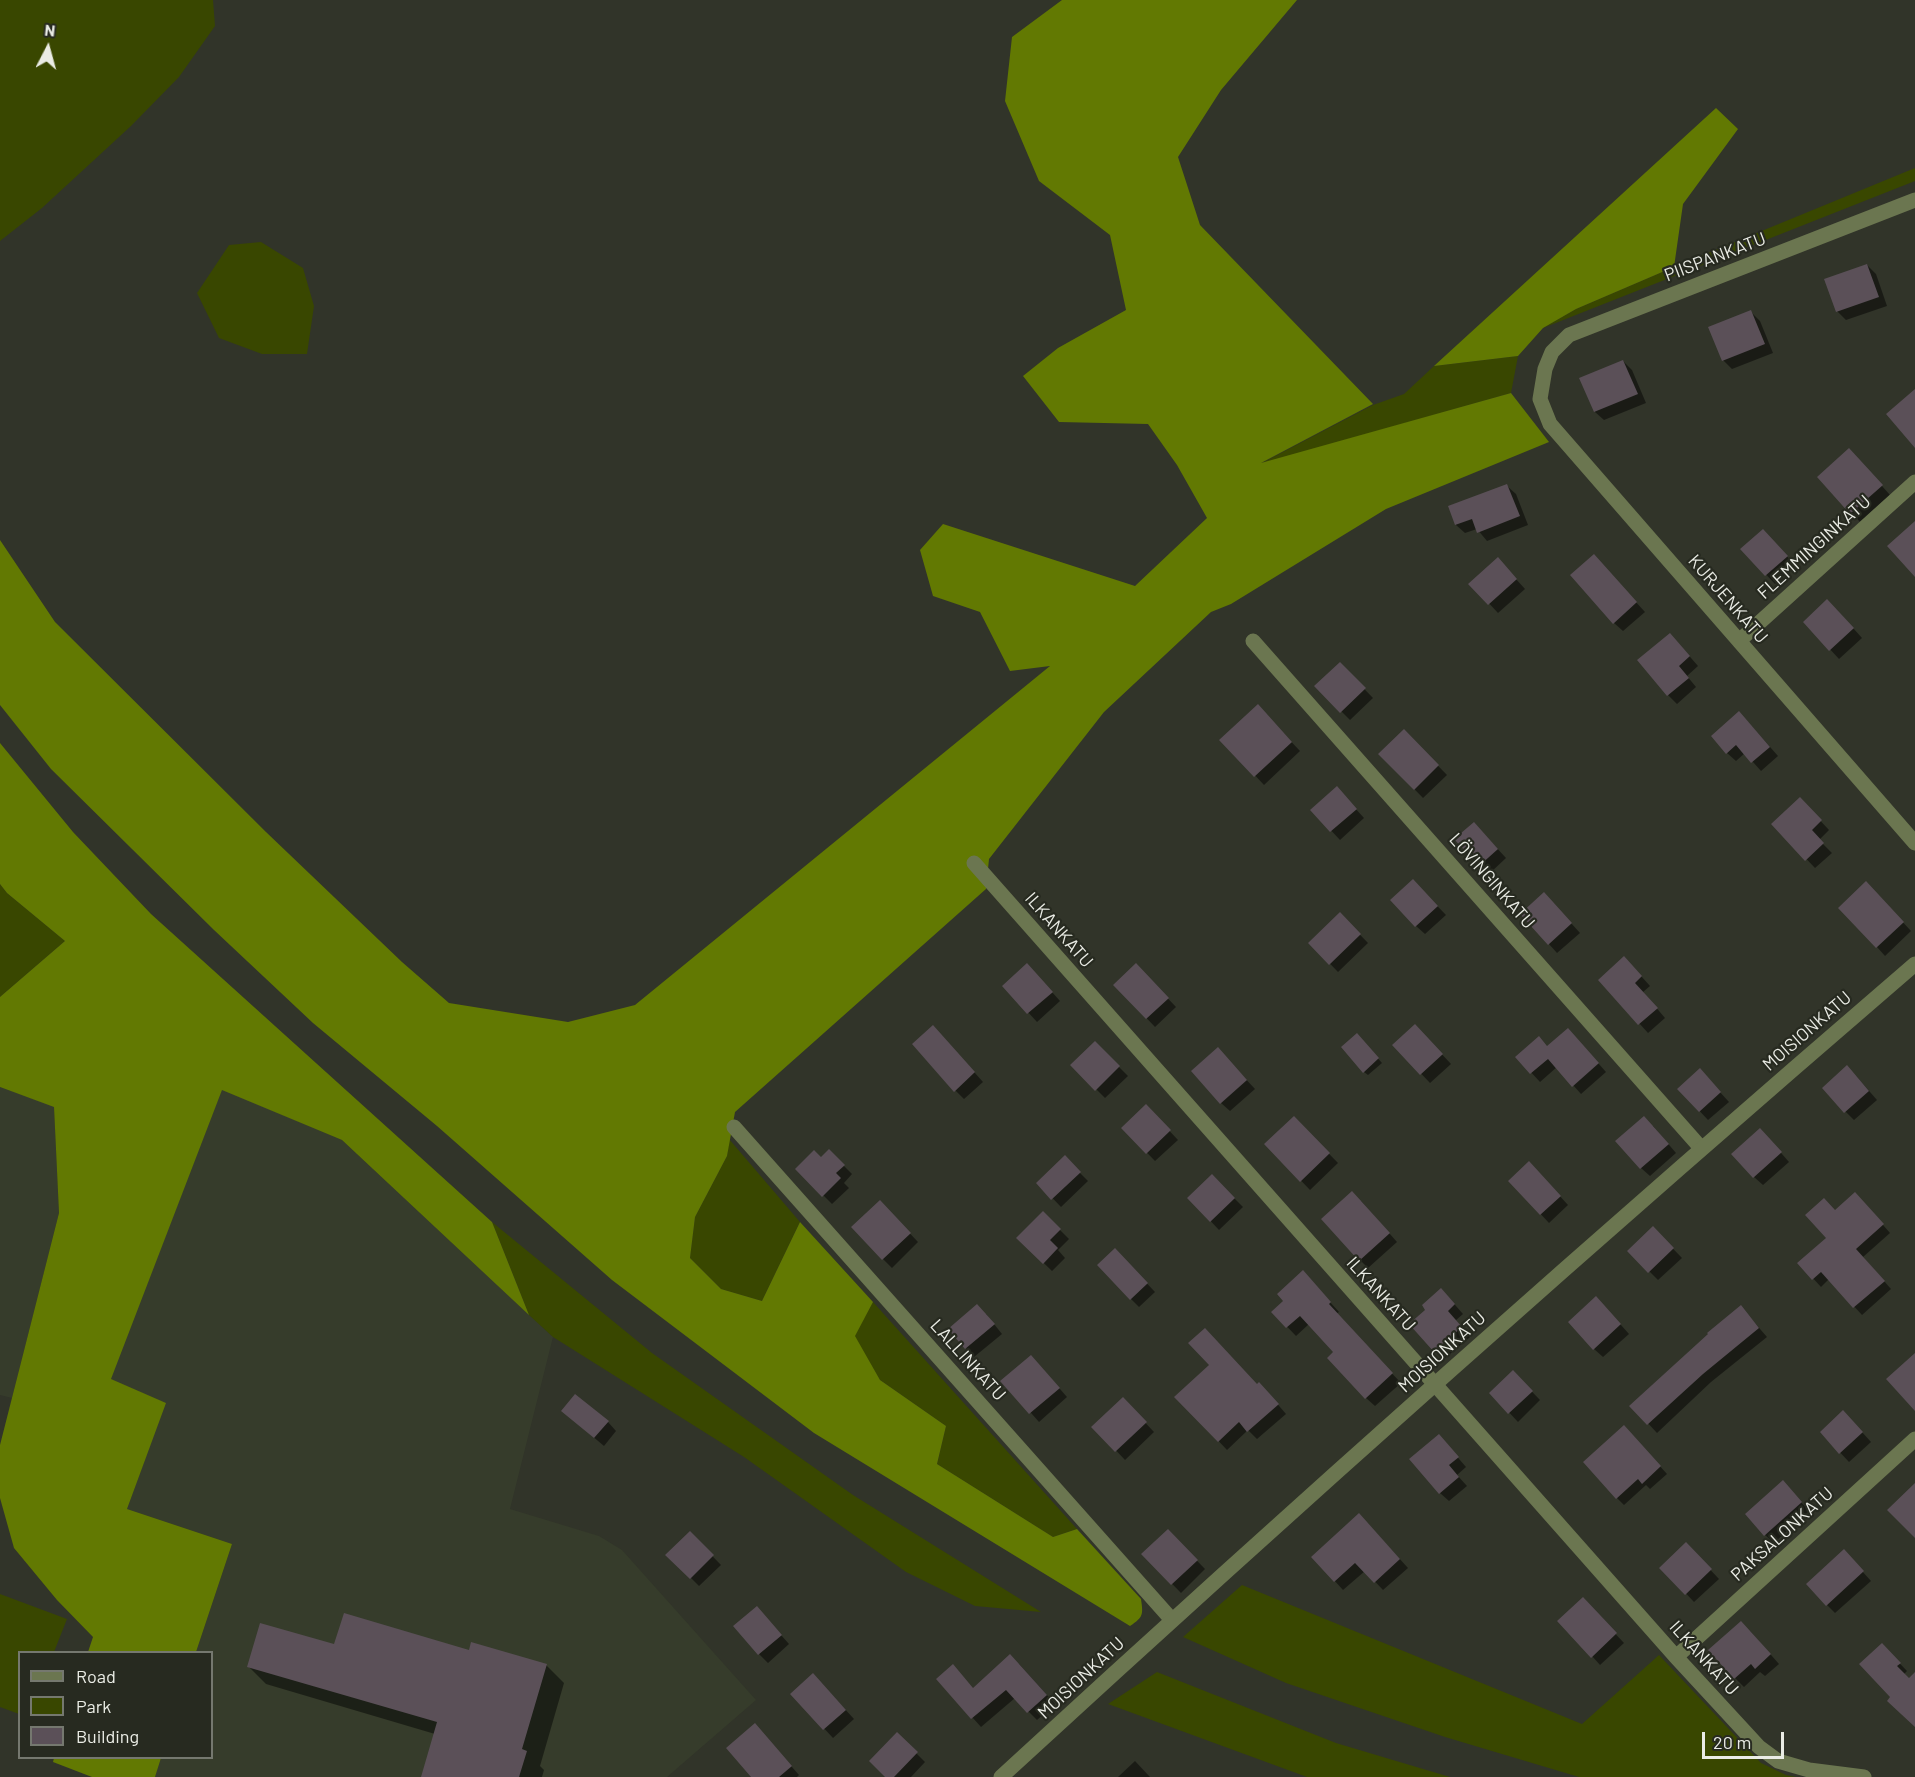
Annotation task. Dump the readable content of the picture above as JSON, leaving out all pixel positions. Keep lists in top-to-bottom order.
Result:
{
  "streets": {
    "street": [
      "PIISPANKATU",
      "FLEMMINGINKATU",
      "KURJENKATU",
      "LÖVINGINKATU",
      "ILKANKATU",
      "MOISIONKATU",
      "LALLINKATU",
      "PAKSALONKATU"
    ]
  },
  "crossings": [
    ["PIISPANKATU", "KURJENKATU"],
    ["FLEMMINGINKATU", "KURJENKATU"],
    ["LÖVINGINKATU", "MOISIONKATU"],
    ["ILKANKATU", "MOISIONKATU"],
    ["ILKANKATU", "PAKSALONKATU"],
    ["MOISIONKATU", "LALLINKATU"]
  ],
  "legend": ["Road", "Park", "Building"],
  "scale_bar": "20 m",
  "north": "top"
}
